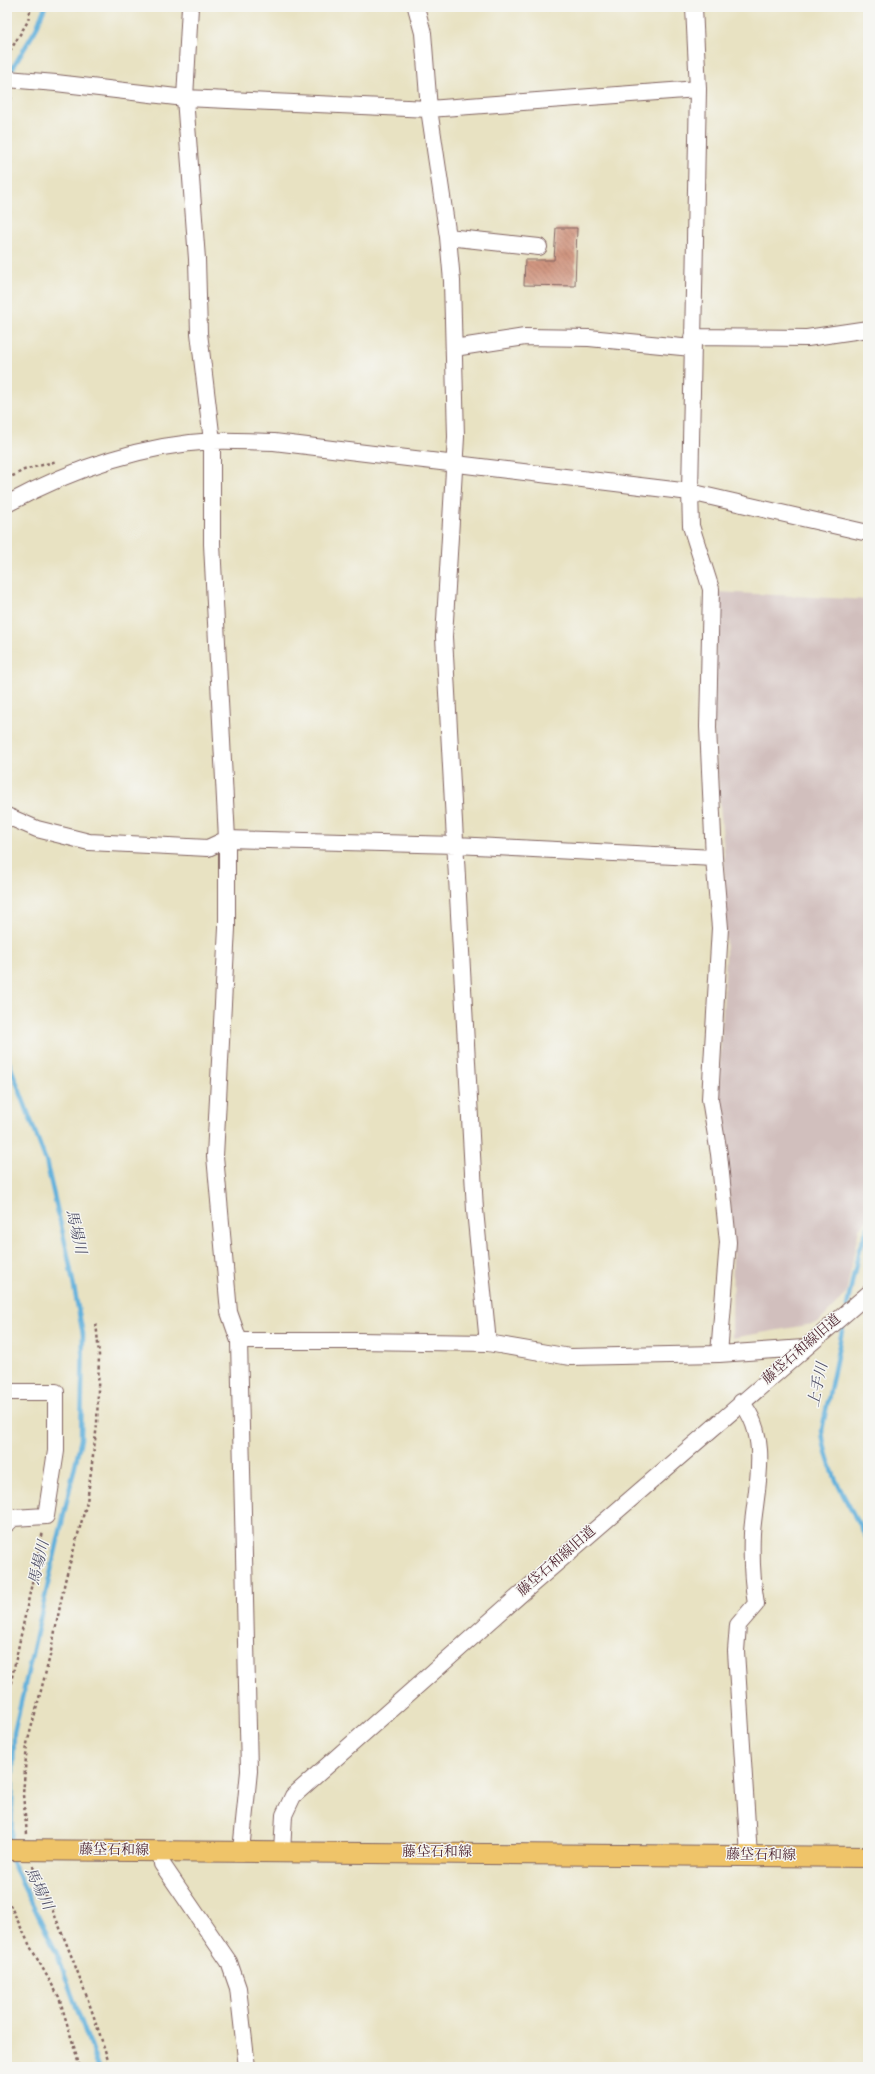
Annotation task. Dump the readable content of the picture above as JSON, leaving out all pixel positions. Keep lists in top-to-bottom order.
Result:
{
  "streets": {
    "main road": ["藤垈石和線"],
    "street": ["藤垈石和線旧道"]
  },
  "crossings": [
    ["藤垈石和線旧道", "藤垈石和線"]
  ],
  "water": ["馬場川", "上手川"]
}
